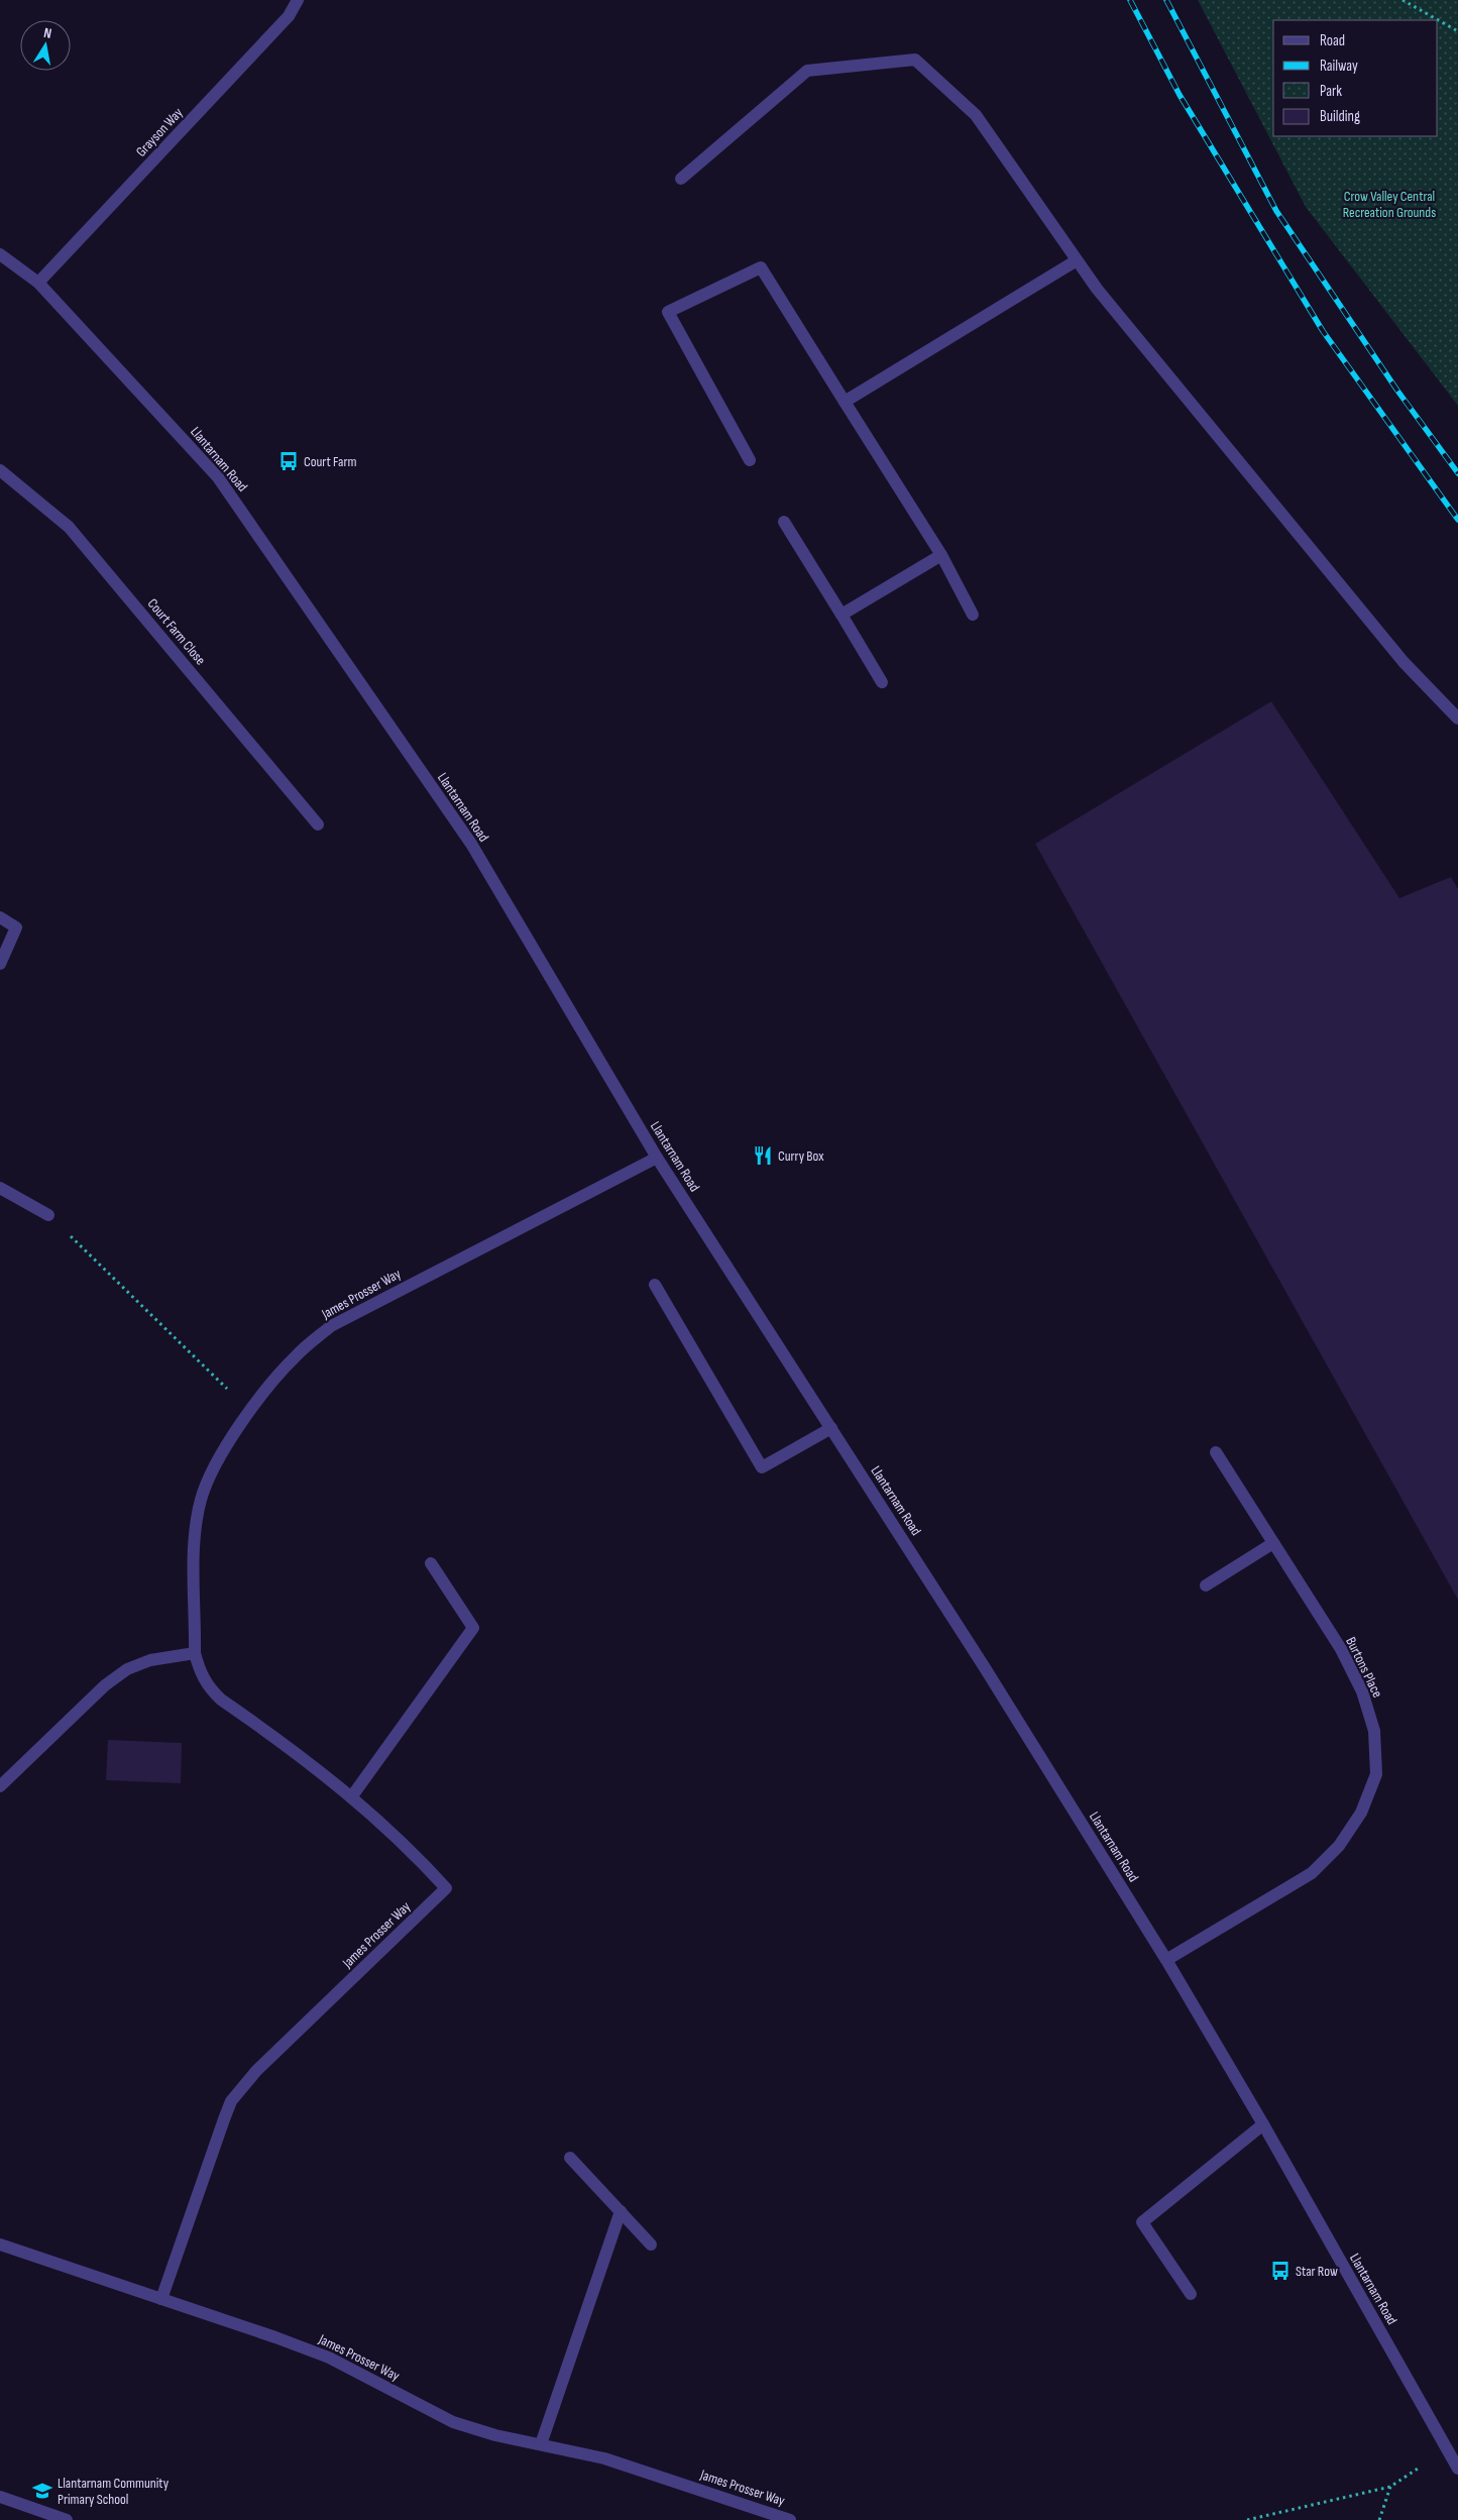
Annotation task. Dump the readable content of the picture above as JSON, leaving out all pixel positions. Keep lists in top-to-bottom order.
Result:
{
  "streets": {
    "street": [
      "Grayson Way",
      "Llantarnam Road",
      "Court Farm Close",
      "James Prosser Way",
      "Burtons Place"
    ]
  },
  "crossings": [
    ["Grayson Way", "Llantarnam Road"],
    ["Llantarnam Road", "James Prosser Way"],
    ["Llantarnam Road", "Burtons Place"]
  ],
  "parks": ["Crow Valley Central Recreation Grounds"],
  "places": {
    "bus stop": ["Court Farm", "Star Row"],
    "restaurant": ["Curry Box"],
    "school or university": ["Llantarnam Community Primary School"]
  },
  "legend": [
    "Road",
    "Railway",
    "Park",
    "Building"
  ],
  "north": "top"
}
